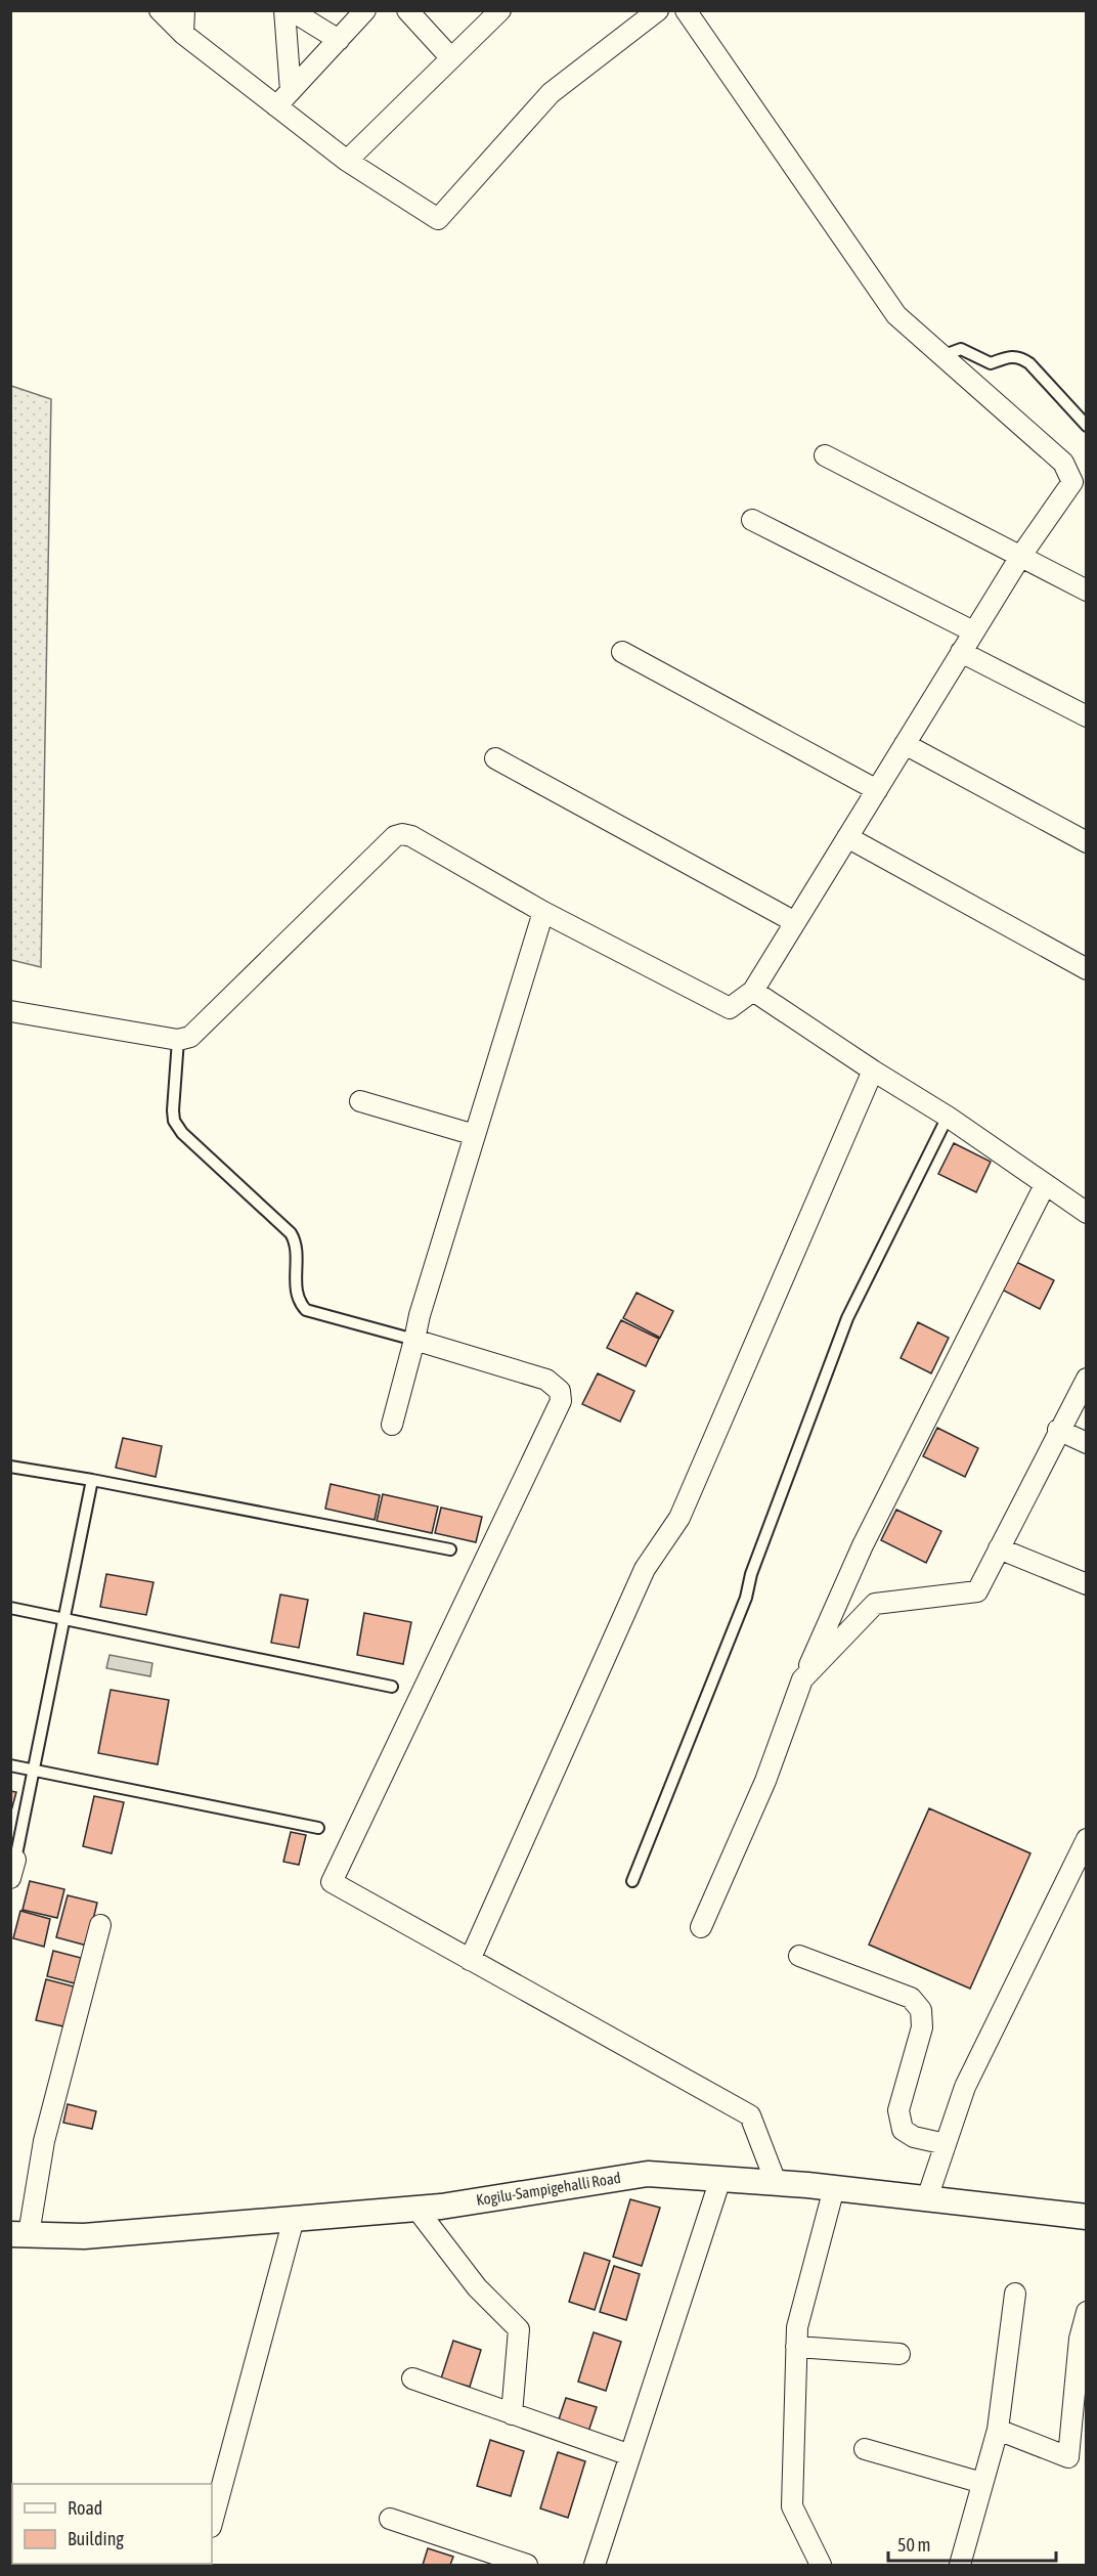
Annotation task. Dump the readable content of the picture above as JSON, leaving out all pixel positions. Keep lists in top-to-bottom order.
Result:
{
  "streets": {
    "street": ["Kogilu-Sampigehalli Road"]
  },
  "legend": ["Road", "Building"],
  "scale_bar": "50 m"
}
